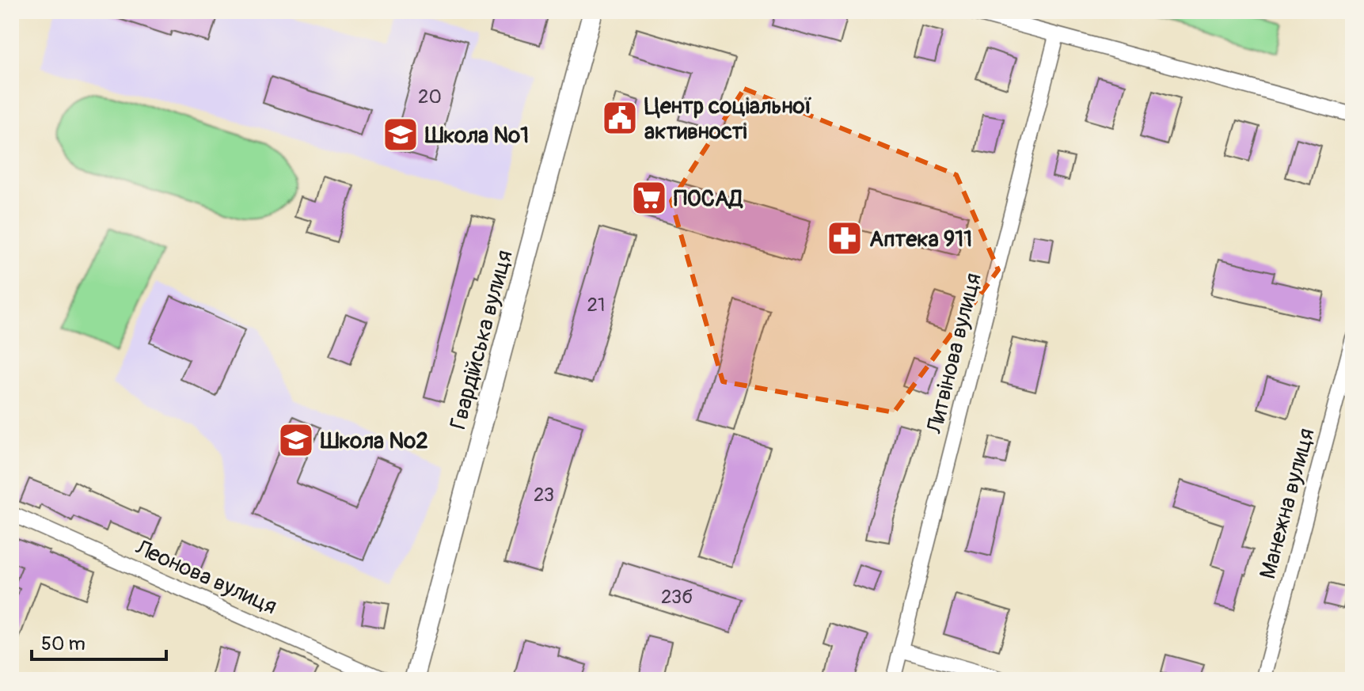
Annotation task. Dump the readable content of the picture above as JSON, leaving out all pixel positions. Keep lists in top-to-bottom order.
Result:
{
  "streets": {
    "street": [
      "Гвардійська вулиця",
      "Литвінова вулиця",
      "Манежна вулиця",
      "Леонова вулиця"
    ]
  },
  "places": {
    "public building": ["Центр соціальної активності"],
    "school or university": ["Школа №1", "Школа №2"],
    "supermarket": ["ПОСАД"],
    "pharmacy": ["Аптека 911"]
  },
  "house_numbers": [
    "20",
    "21",
    "23",
    "23б"
  ],
  "scale_bar": "50 m"
}
